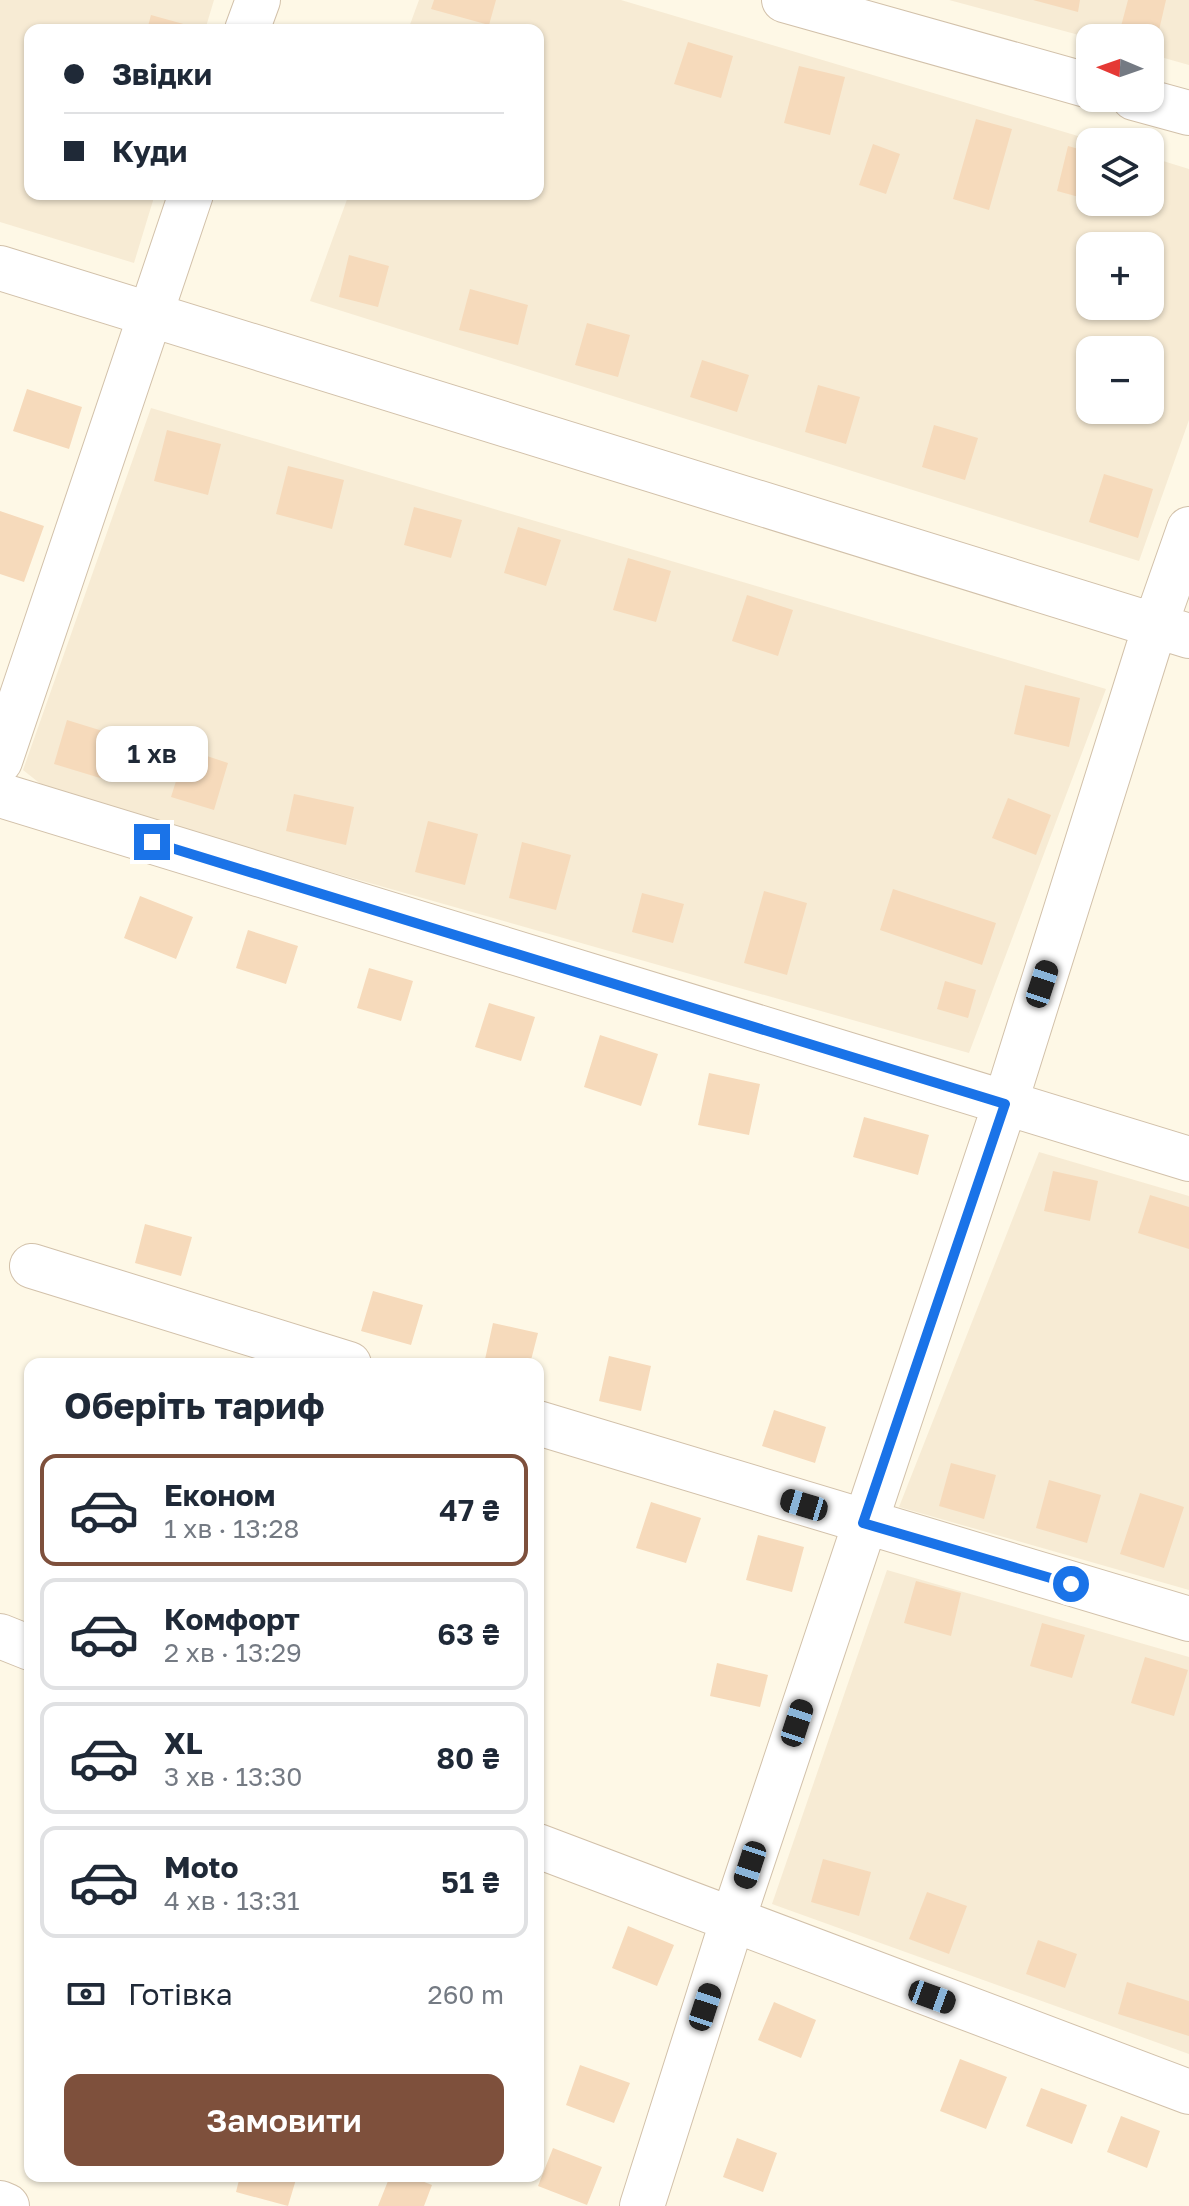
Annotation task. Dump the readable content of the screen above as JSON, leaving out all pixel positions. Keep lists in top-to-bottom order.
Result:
{
  "north": "left",
  "page": {
    "map_buttons": ["+", "−"],
    "banner": ["Звідки", "Куди"],
    "bubble": "1 хв",
    "heading": "Оберіть тариф",
    "list": [
      {
        "name": "Економ",
        "note": "1 хв · 13:28",
        "value": "47 ₴"
      },
      {
        "name": "Комфорт",
        "note": "2 хв · 13:29",
        "value": "63 ₴"
      },
      {
        "name": "XL",
        "note": "3 хв · 13:30",
        "value": "80 ₴"
      },
      {
        "name": "Moto",
        "note": "4 хв · 13:31",
        "value": "51 ₴"
      }
    ],
    "pay": ["Готівка", "260 m"],
    "buttons": "Замовити"
  }
}
